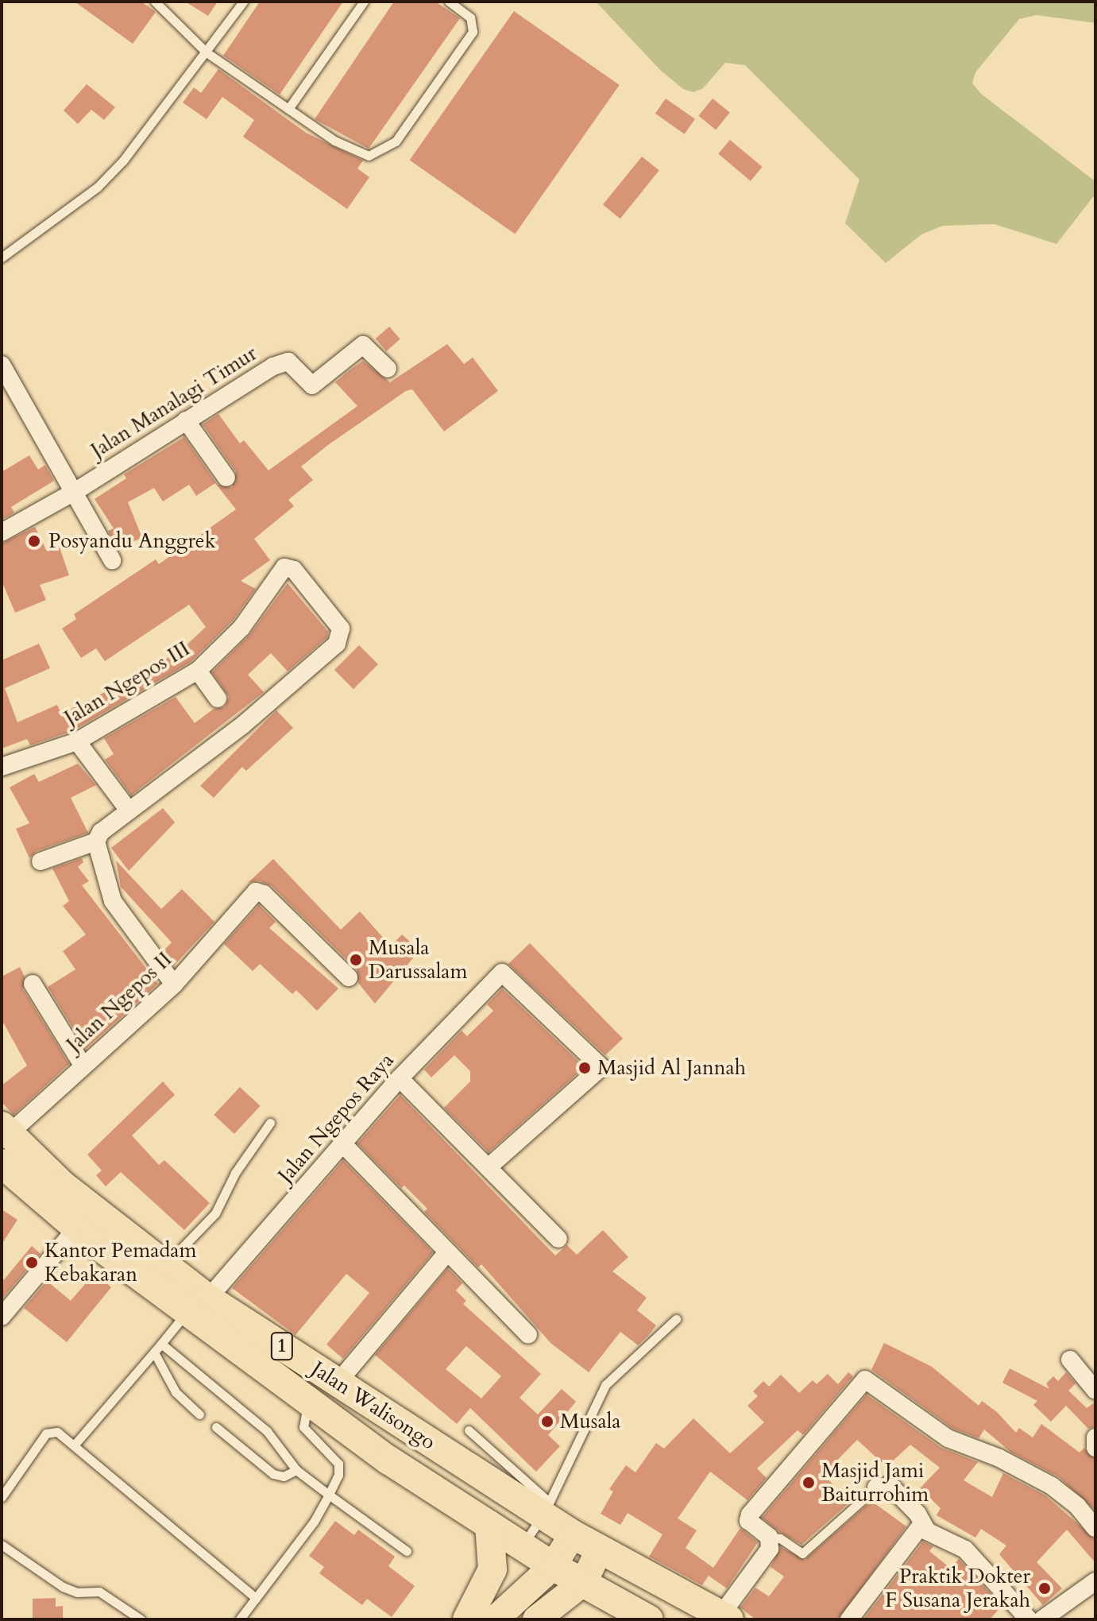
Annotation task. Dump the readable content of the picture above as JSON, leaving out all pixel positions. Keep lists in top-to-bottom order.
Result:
{
  "streets": {
    "highway": ["1", "Jalan Walisongo"],
    "street": [
      "Jalan Manalagi Timur",
      "Jalan Ngepos III",
      "Jalan Ngepos II",
      "Jalan Ngepos Raya"
    ]
  },
  "crossings": [
    ["Jalan Ngepos II", "Jalan Walisongo"],
    ["Jalan Ngepos Raya", "Jalan Walisongo"],
    ["1", "Jalan Walisongo"]
  ],
  "places": [
    "Posyandu Anggrek",
    "Musala Darussalam",
    "Masjid Al Jannah",
    "Kantor Pemadam Kebakaran",
    "Musala",
    "Masjid Jami Baiturrohim",
    "Praktik Dokter F Susana Jerakah"
  ]
}
